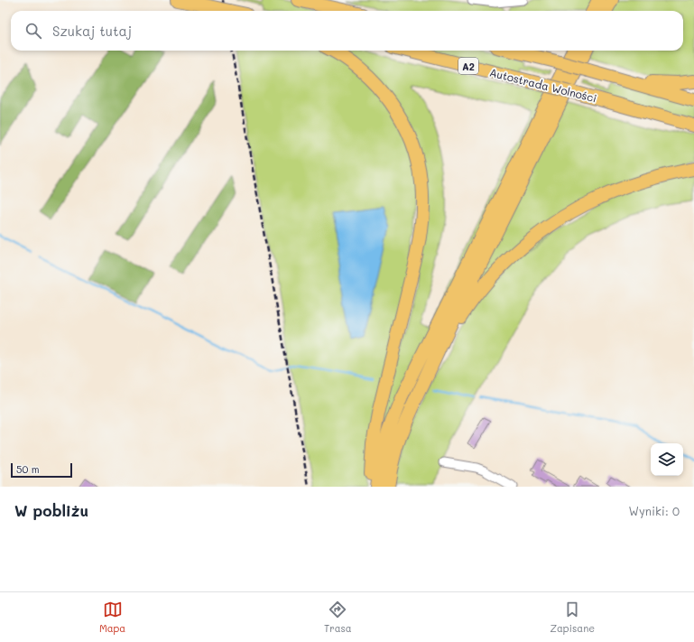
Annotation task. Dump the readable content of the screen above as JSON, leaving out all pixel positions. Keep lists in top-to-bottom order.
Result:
{
  "streets": {
    "highway": ["A2", "Autostrada Wolności"]
  },
  "scale_bar": "50 m",
  "page": {
    "search": "Szukaj tutaj",
    "scale": "50 m",
    "heading": ["W pobliżu", "Wyniki: 0"],
    "nav": ["Mapa", "Trasa", "Zapisane"]
  }
}
